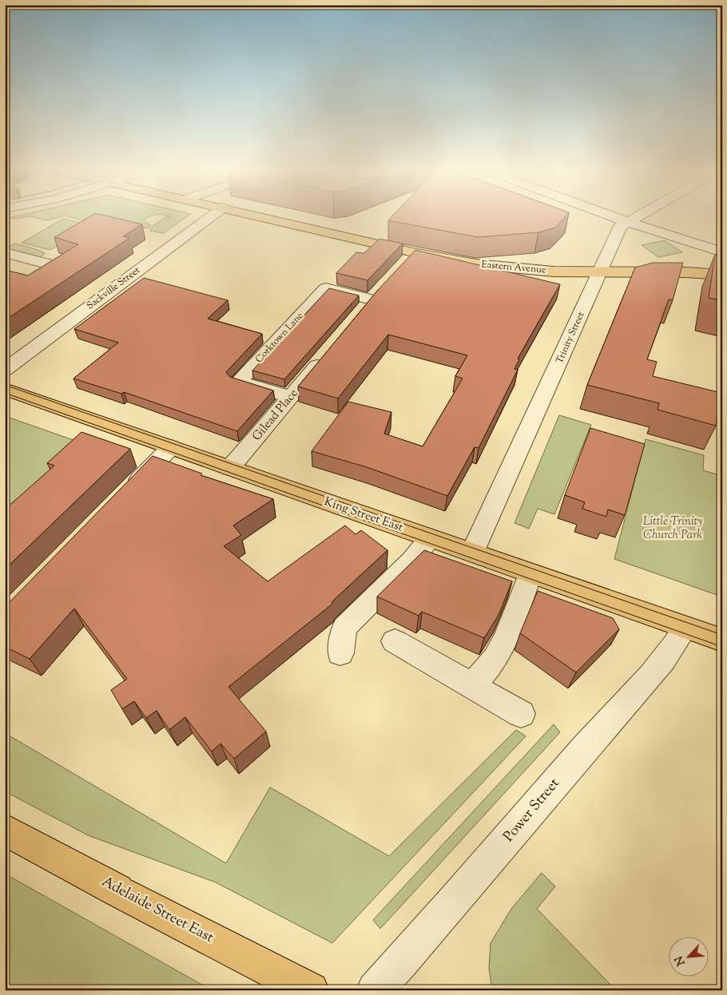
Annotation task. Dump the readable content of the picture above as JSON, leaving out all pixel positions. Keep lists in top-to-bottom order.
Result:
{
  "streets": {
    "main road": ["Eastern Avenue", "King Street East", "Adelaide Street East"],
    "street": [
      "Sackville Street",
      "Corktown Lane",
      "Trinity Street",
      "Gilead Place",
      "Power Street"
    ]
  },
  "crossings": [
    ["Eastern Avenue", "Trinity Street"],
    ["Corktown Lane", "Gilead Place"],
    ["Trinity Street", "King Street East"],
    ["Gilead Place", "King Street East"],
    ["King Street East", "Power Street"]
  ],
  "parks": ["Little Trinity Church Park"],
  "north": "bottom left"
}
